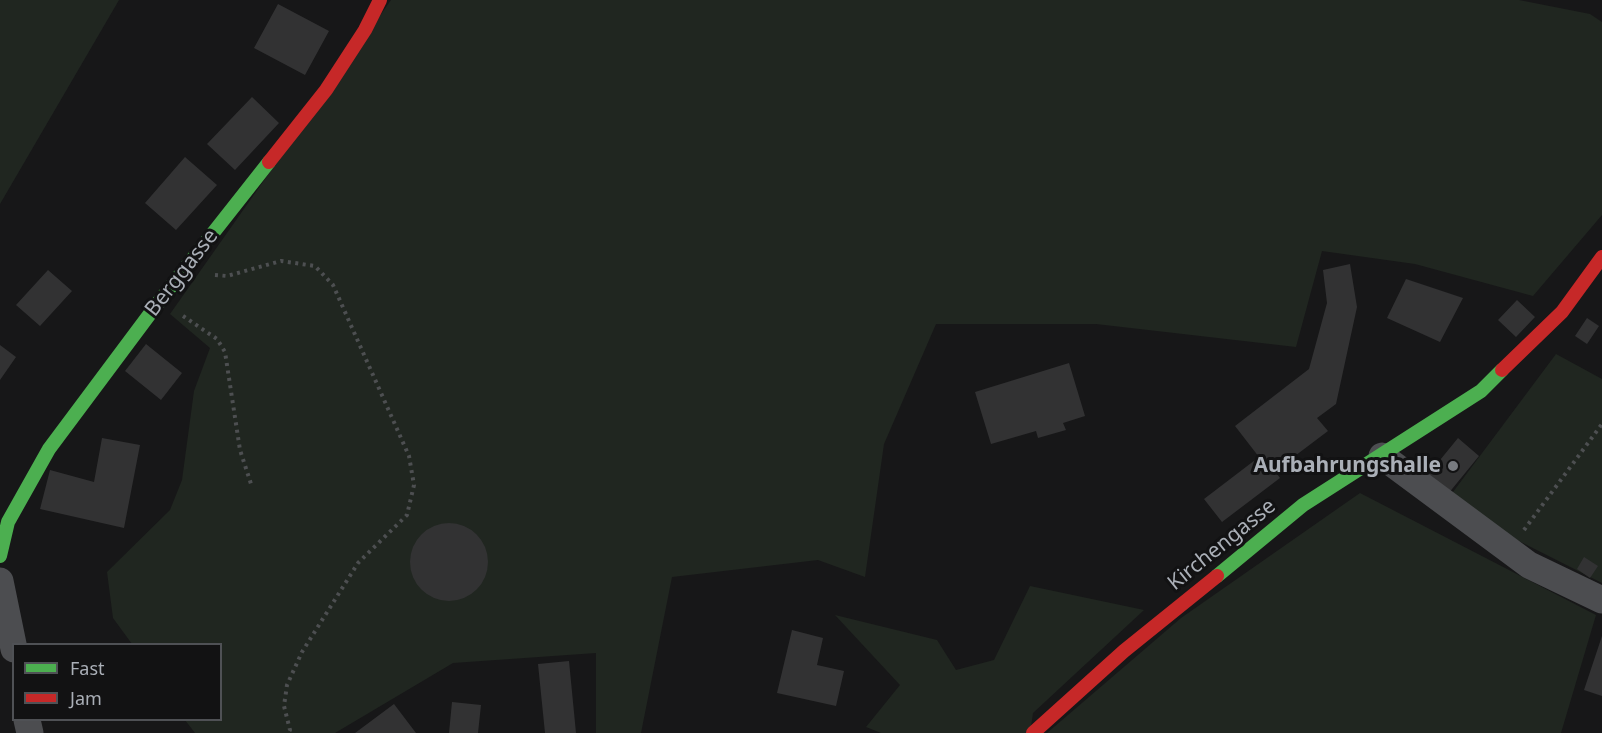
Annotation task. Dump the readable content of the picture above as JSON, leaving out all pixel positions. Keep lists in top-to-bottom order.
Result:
{
  "streets": {
    "street": ["Berggasse", "Kirchengasse"]
  },
  "places": ["Aufbahrungshalle"],
  "legend": ["Fast", "Jam"]
}
